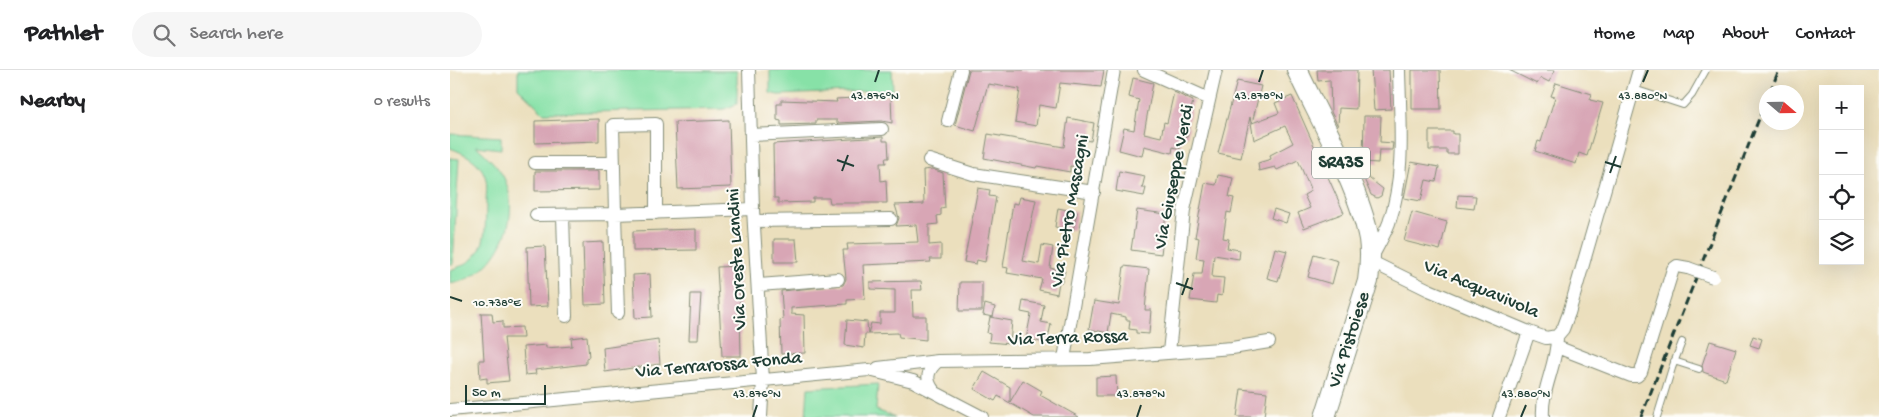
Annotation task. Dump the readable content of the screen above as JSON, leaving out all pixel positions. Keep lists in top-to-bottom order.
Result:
{
  "streets": {
    "main road": ["SR435", "Via Pistoiese"],
    "street": [
      "Via Giuseppe Verdi",
      "Via Pietro Mascagni",
      "Via Oreste Landini",
      "Via Acquavivola",
      "Via Terra Rossa",
      "Via Terrarossa Fonda"
    ]
  },
  "crossings": [
    ["SR435", "Via Acquavivola"],
    ["SR435", "Via Pistoiese"],
    ["Via Giuseppe Verdi", "Via Terra Rossa"],
    ["Via Pietro Mascagni", "Via Terra Rossa"],
    ["Via Oreste Landini", "Via Terrarossa Fonda"],
    ["Via Acquavivola", "Via Pistoiese"],
    ["Via Terra Rossa", "Via Terrarossa Fonda"]
  ],
  "scale_bar": "50 m",
  "north": "right",
  "page": {
    "header": "Pathlet",
    "search": "Search here",
    "nav": [
      "Home",
      "Map",
      "About",
      "Contact"
    ],
    "heading": ["Nearby", "0 results"],
    "map_buttons": ["+", "−"],
    "scale": "50 m"
  },
  "coordinates": [
    "43.876°N",
    "43.878°N",
    "43.880°N",
    "10.738°E"
  ]
}
